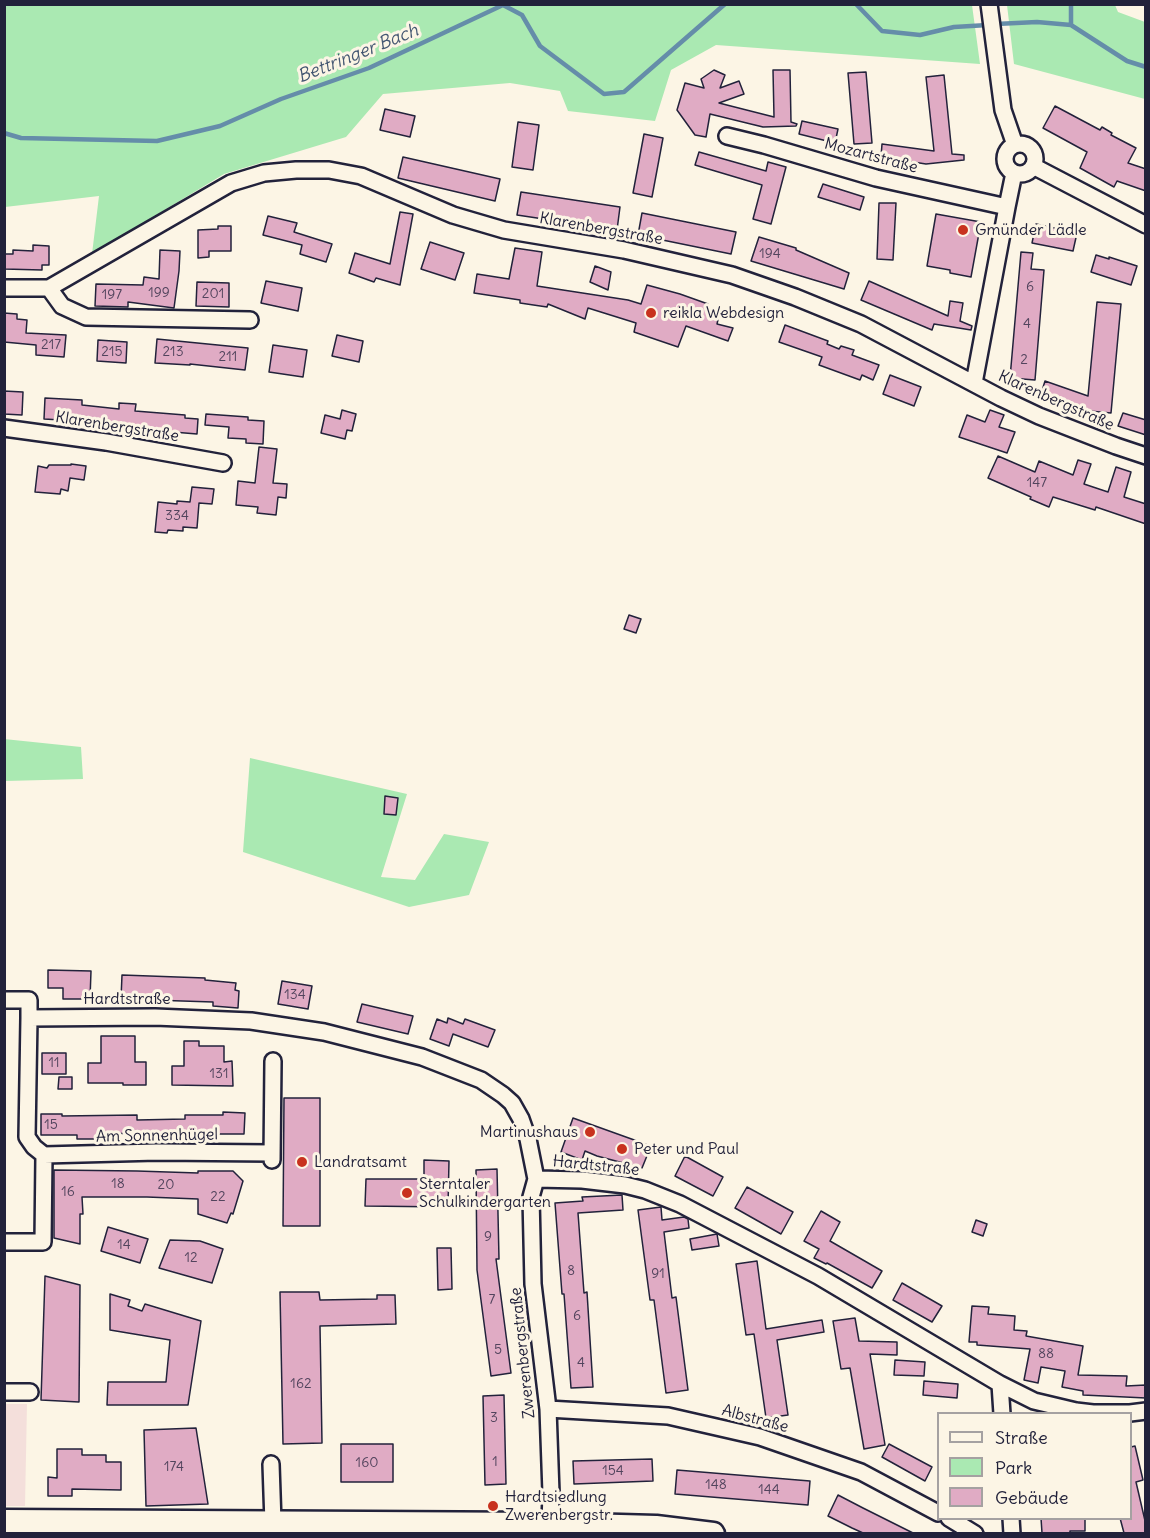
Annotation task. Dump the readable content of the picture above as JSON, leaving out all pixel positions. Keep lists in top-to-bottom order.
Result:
{
  "streets": {
    "street": [
      "Mozartstraße",
      "Klarenbergstraße",
      "Hardtstraße",
      "Am Sonnenhügel",
      "Zwerenbergstraße",
      "Albstraße"
    ]
  },
  "crossings": [
    ["Hardtstraße", "Zwerenbergstraße"],
    ["Zwerenbergstraße", "Albstraße"]
  ],
  "water": ["Bettringer Bach"],
  "places": [
    "Gmünder Lädle",
    "reikla Webdesign",
    "Martinushaus",
    "Peter und Paul",
    "Landratsamt",
    "Sterntaler Schulkindergarten",
    "Hardtsiedlung Zwerenbergstr."
  ],
  "house_numbers": [
    "194",
    "6",
    "199",
    "201",
    "197",
    "4",
    "217",
    "215",
    "213",
    "211",
    "2",
    "147",
    "334",
    "134",
    "11",
    "131",
    "15",
    "18",
    "20",
    "16",
    "22",
    "9",
    "14",
    "12",
    "8",
    "91",
    "7",
    "6",
    "5",
    "88",
    "4",
    "162",
    "3",
    "1",
    "160",
    "174",
    "154",
    "148",
    "144"
  ],
  "legend": ["Straße", "Park", "Gebäude"]
}
